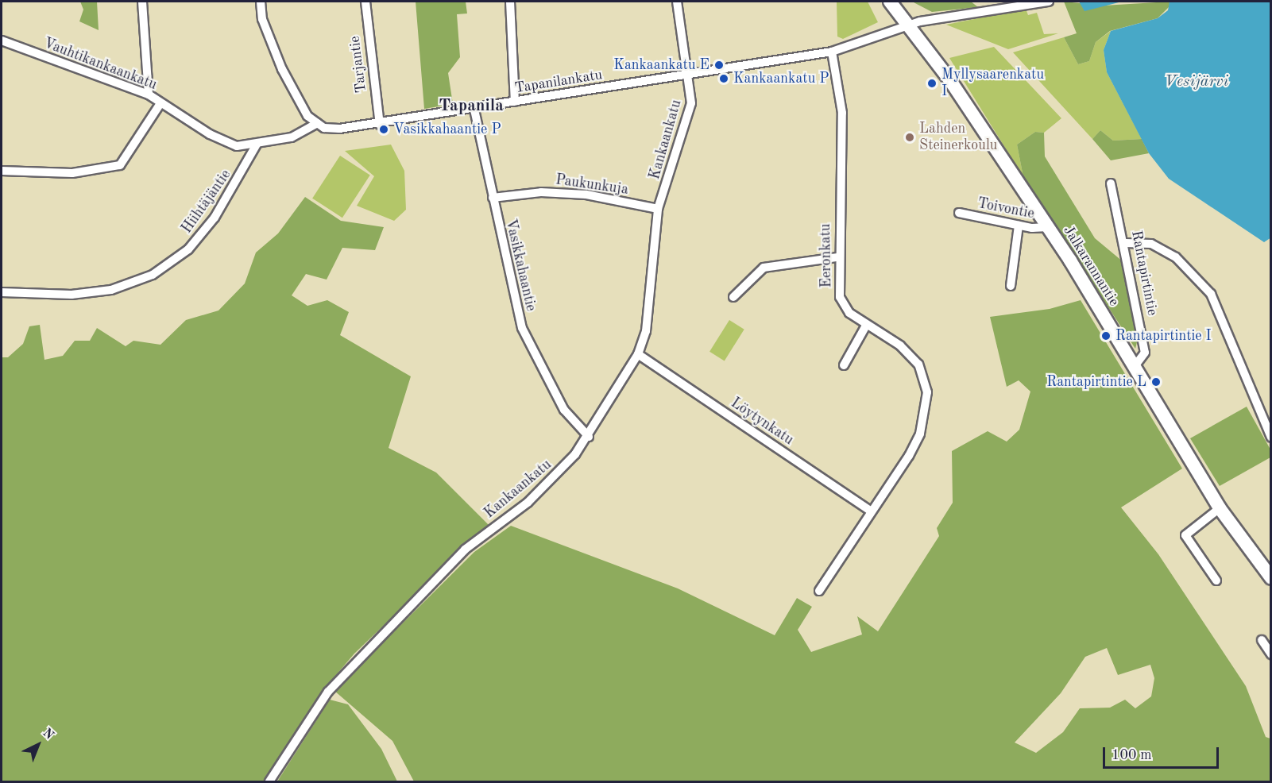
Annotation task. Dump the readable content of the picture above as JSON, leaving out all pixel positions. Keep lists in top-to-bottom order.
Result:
{
  "streets": {
    "main road": ["Jalkarannantie"],
    "street": [
      "Vauhtikankaankatu",
      "Tarjantie",
      "Tapanilankatu",
      "Kankaankatu",
      "Paukunkuja",
      "Hiihtäjäntie",
      "Toivontie",
      "Eeronkatu",
      "Vasikkahaantie",
      "Rantapirtintie",
      "Löytynkatu"
    ]
  },
  "crossings": [
    ["Vauhtikankaankatu", "Tapanilankatu"],
    ["Vauhtikankaankatu", "Hiihtäjäntie"],
    ["Tarjantie", "Tapanilankatu"],
    ["Tapanilankatu", "Kankaankatu"],
    ["Tapanilankatu", "Eeronkatu"],
    ["Tapanilankatu", "Vasikkahaantie"],
    ["Tapanilankatu", "Jalkarannantie"],
    ["Kankaankatu", "Paukunkuja"],
    ["Kankaankatu", "Vasikkahaantie"],
    ["Kankaankatu", "Löytynkatu"],
    ["Paukunkuja", "Vasikkahaantie"],
    ["Toivontie", "Jalkarannantie"],
    ["Eeronkatu", "Löytynkatu"],
    ["Jalkarannantie", "Rantapirtintie"]
  ],
  "districts": ["Tapanila"],
  "water": ["Vesijärvi"],
  "places": [
    "Kankaankatu E",
    "Kankaankatu P",
    "Myllysaarenkatu I",
    "Vasikkahaantie P",
    "Lahden Steinerkoulu",
    "Rantapirtintie I",
    "Rantapirtintie L"
  ],
  "scale_bar": "100 m",
  "north": "top right"
}
